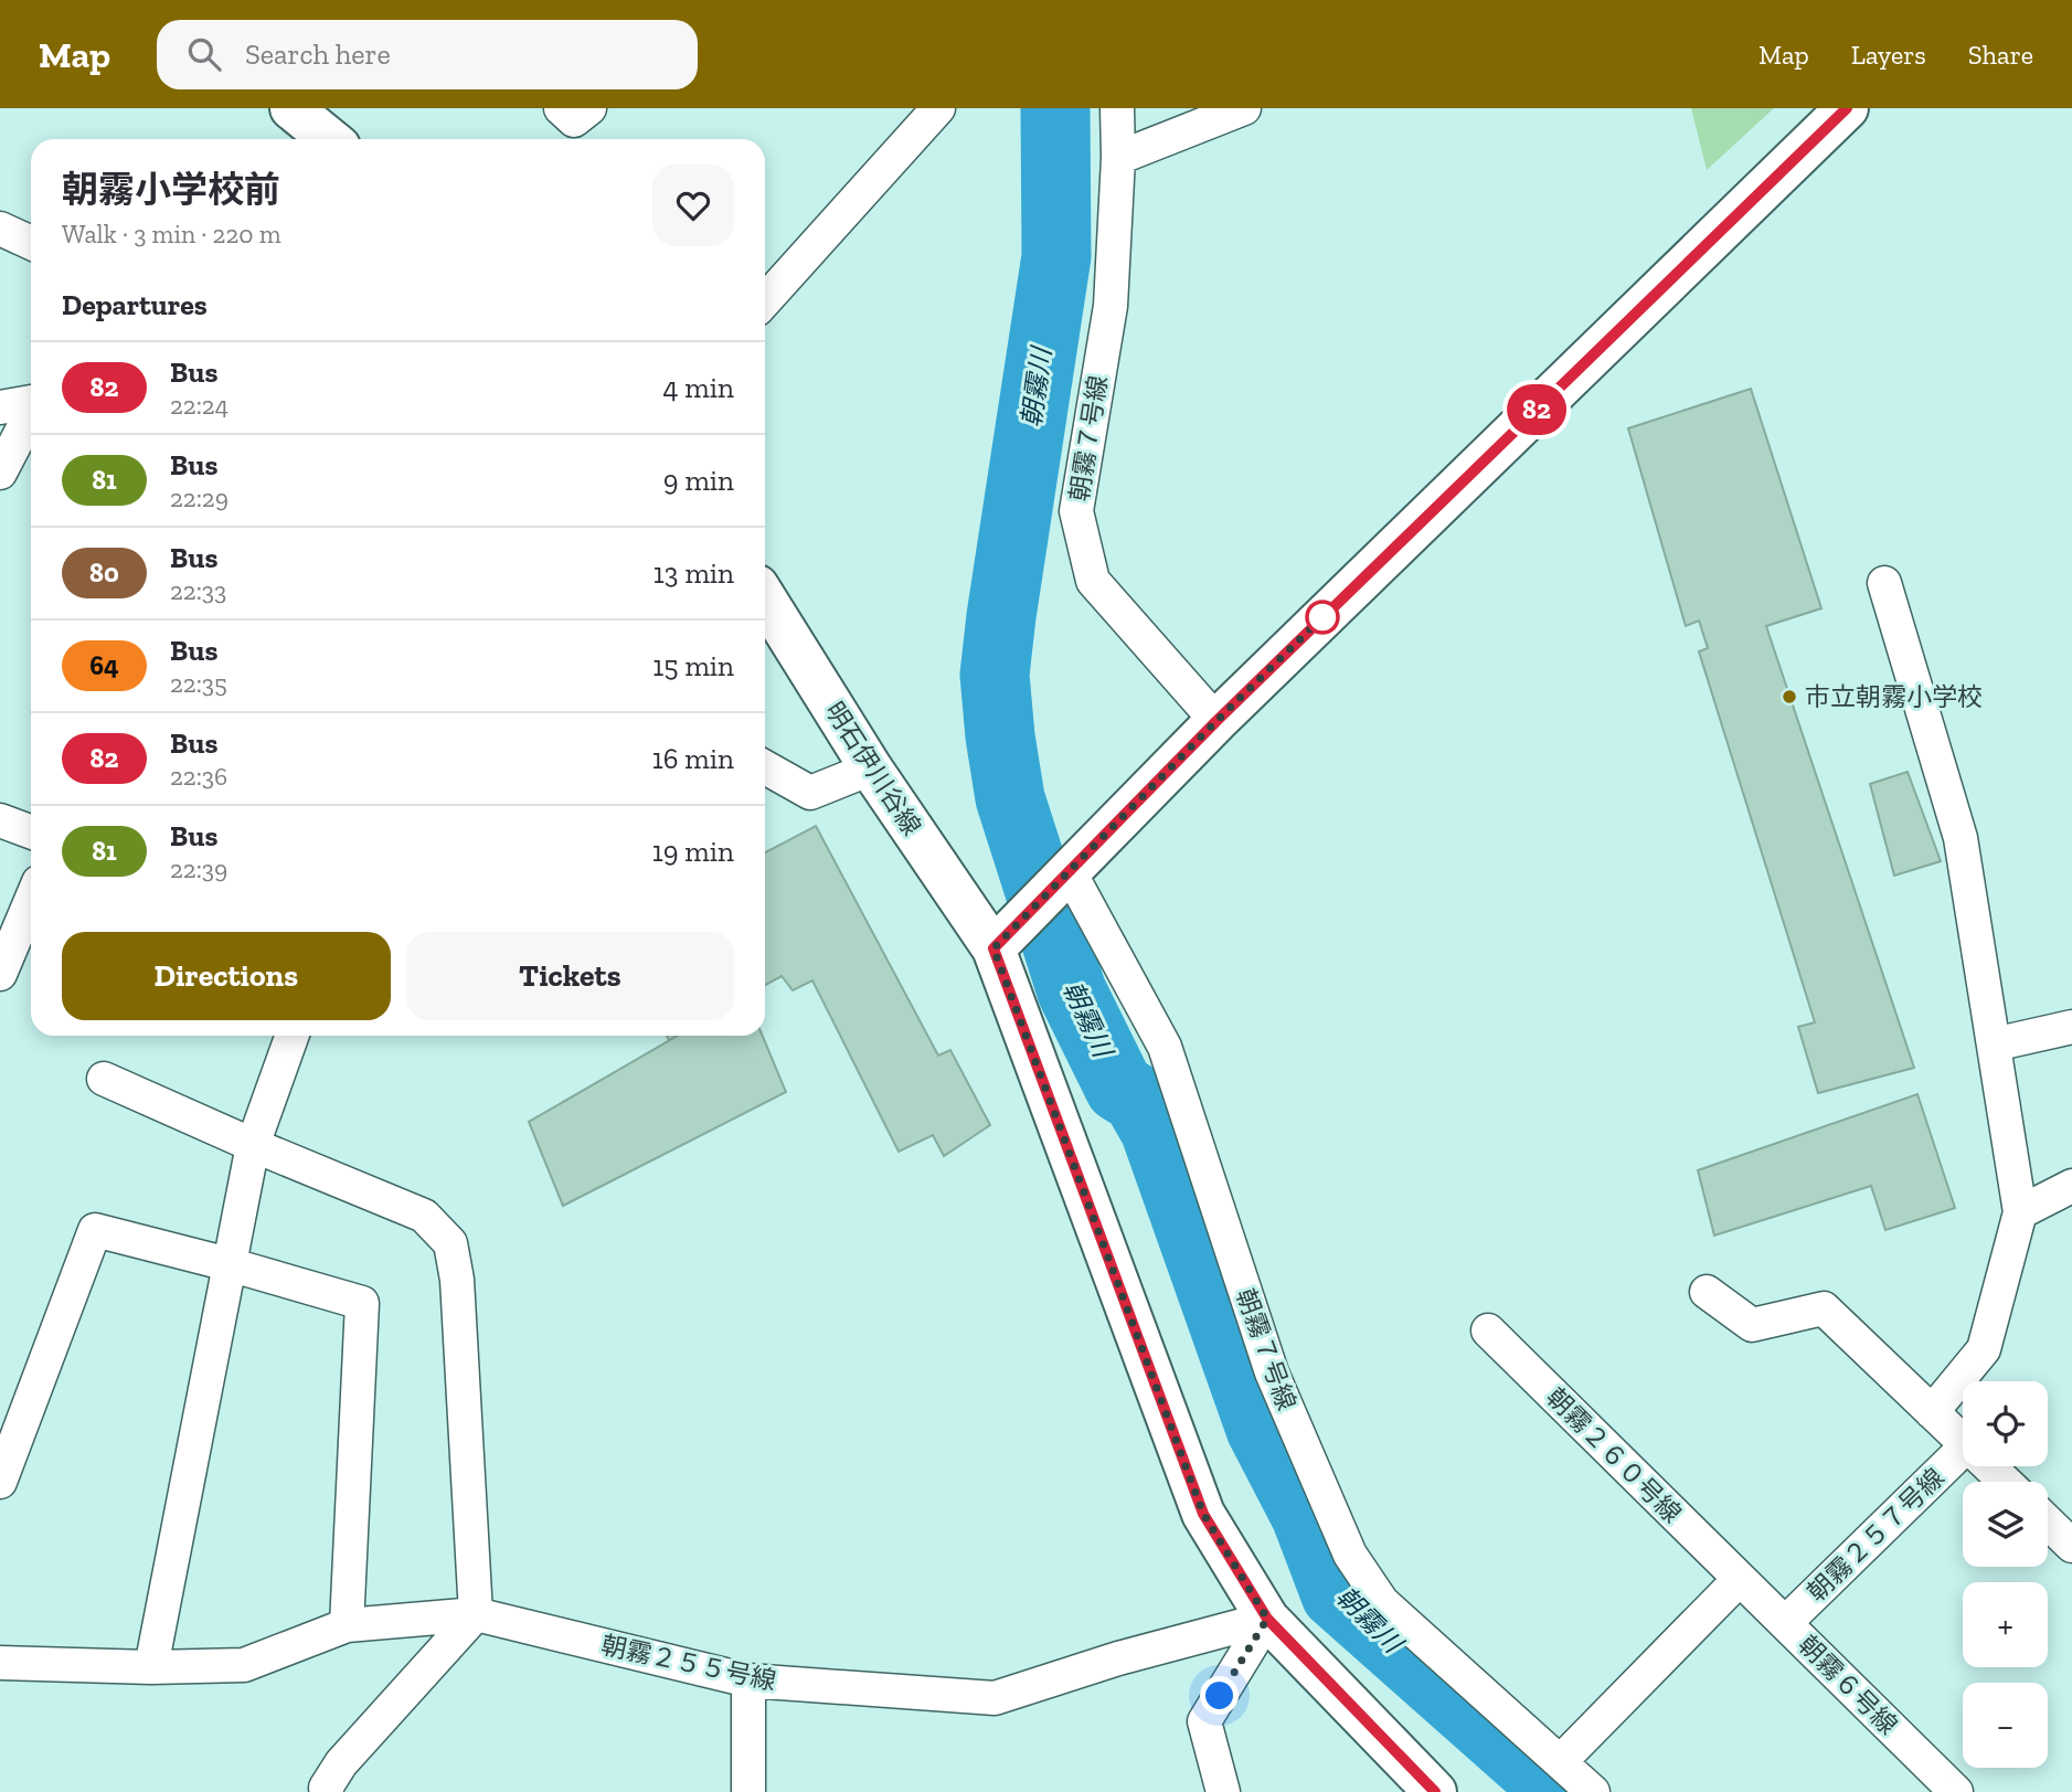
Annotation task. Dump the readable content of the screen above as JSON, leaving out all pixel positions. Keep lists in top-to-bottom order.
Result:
{
  "streets": {
    "street": [
      "朝霧７号線",
      "明石伊川谷線",
      "朝霧２６０号線",
      "朝霧２５７号線",
      "朝霧２５５号線",
      "朝霧６号線"
    ]
  },
  "crossings": [
    ["明石伊川谷線", "朝霧２５５号線"],
    ["朝霧２６０号線", "朝霧６号線"],
    ["朝霧２５７号線", "朝霧６号線"]
  ],
  "water": ["朝霧川"],
  "places": ["市立朝霧小学校"],
  "lines": ["bus line 82"],
  "page": {
    "header": "Map",
    "search": "Search here",
    "nav": ["Map", "Layers", "Share"],
    "on_map": "82",
    "heading": [
      ["朝霧小学校前", "Walk · 3 min · 220 m"],
      "Departures"
    ],
    "list": [
      {
        "mark": "82",
        "name": "Bus",
        "note": "22:24",
        "value": "4 min"
      },
      {
        "mark": "81",
        "name": "Bus",
        "note": "22:29",
        "value": "9 min"
      },
      {
        "mark": "80",
        "name": "Bus",
        "note": "22:33",
        "value": "13 min"
      },
      {
        "mark": "64",
        "name": "Bus",
        "note": "22:35",
        "value": "15 min"
      },
      {
        "mark": "82",
        "name": "Bus",
        "note": "22:36",
        "value": "16 min"
      },
      {
        "mark": "81",
        "name": "Bus",
        "note": "22:39",
        "value": "19 min"
      }
    ],
    "buttons": ["Directions", "Tickets"],
    "map_buttons": ["+", "−"]
  }
}
